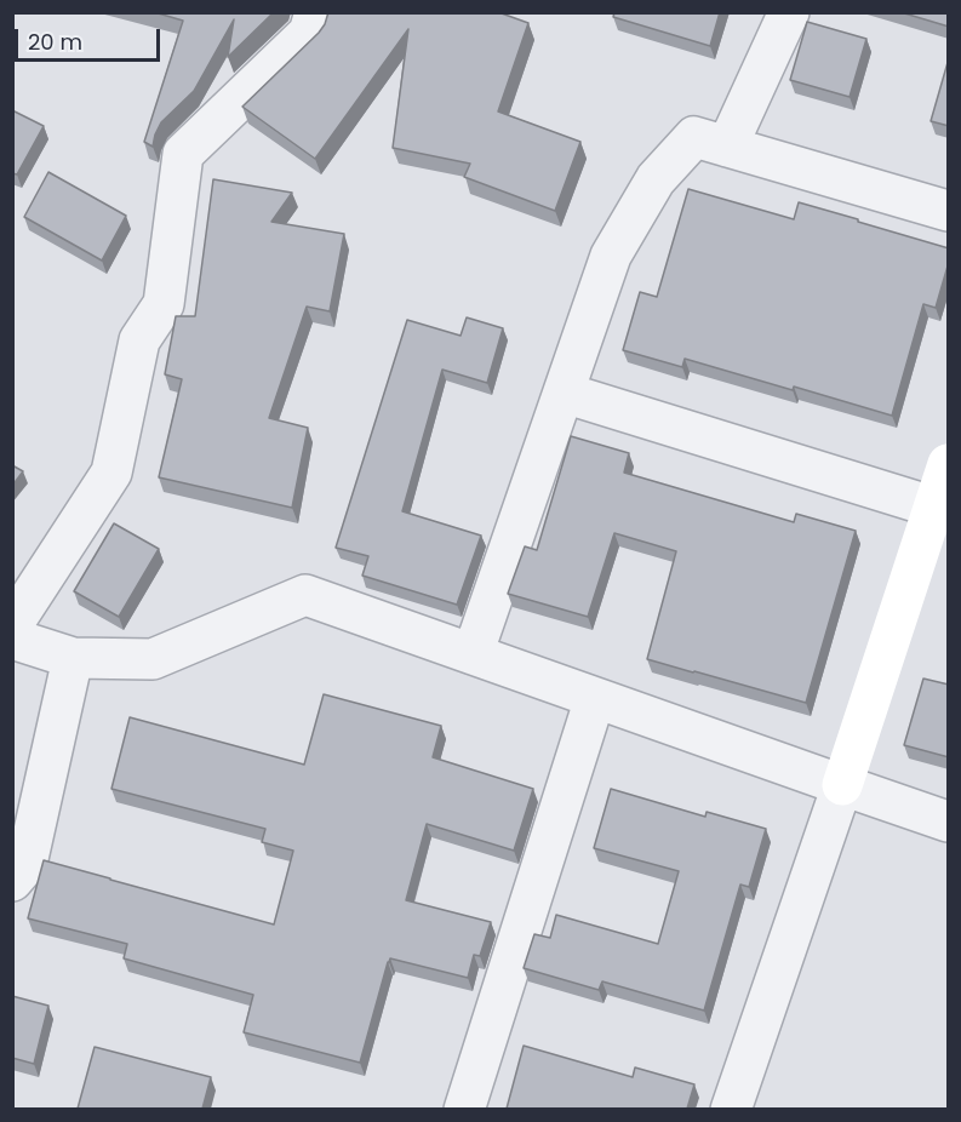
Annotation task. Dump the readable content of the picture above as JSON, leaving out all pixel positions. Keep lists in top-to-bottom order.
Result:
{
  "scale_bar": "20 m"
}
